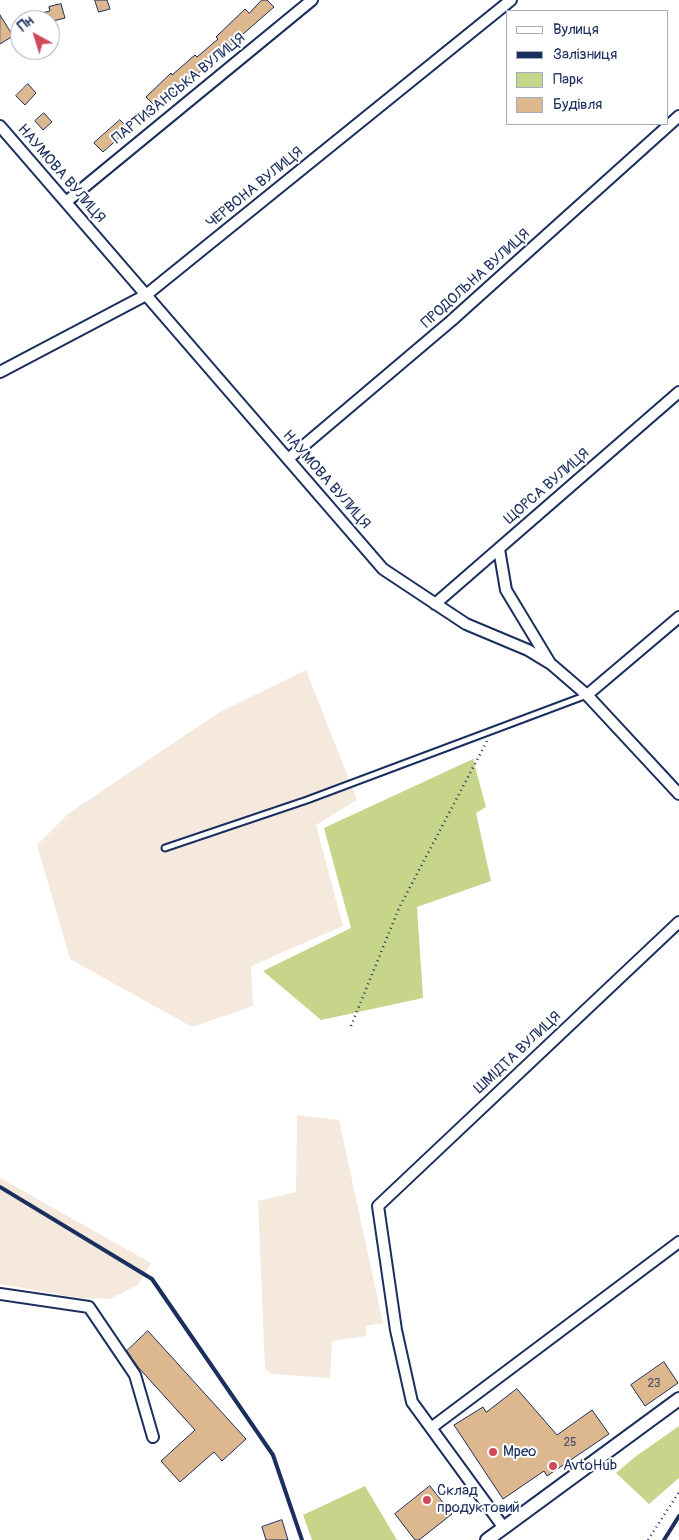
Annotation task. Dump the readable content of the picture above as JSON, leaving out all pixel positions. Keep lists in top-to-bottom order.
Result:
{
  "streets": {
    "street": [
      "ПАРТИЗАНСЬКА ВУЛИЦЯ",
      "НАУМОВА ВУЛИЦЯ",
      "ЧЕРВОНА ВУЛИЦЯ",
      "ПРОДОЛЬНА ВУЛИЦЯ",
      "ЩОРСА ВУЛИЦЯ",
      "ШМІДТА ВУЛИЦЯ"
    ]
  },
  "crossings": [
    ["ПАРТИЗАНСЬКА ВУЛИЦЯ", "НАУМОВА ВУЛИЦЯ"],
    ["НАУМОВА ВУЛИЦЯ", "ЧЕРВОНА ВУЛИЦЯ"],
    ["НАУМОВА ВУЛИЦЯ", "ПРОДОЛЬНА ВУЛИЦЯ"],
    ["НАУМОВА ВУЛИЦЯ", "ЩОРСА ВУЛИЦЯ"]
  ],
  "places": ["Мрео", "AvtoHub", "Склад продуктовий"],
  "house_numbers": ["23", "25"],
  "legend": [
    "Вулиця",
    "Залізниця",
    "Парк",
    "Будівля"
  ],
  "north": "top left"
}
